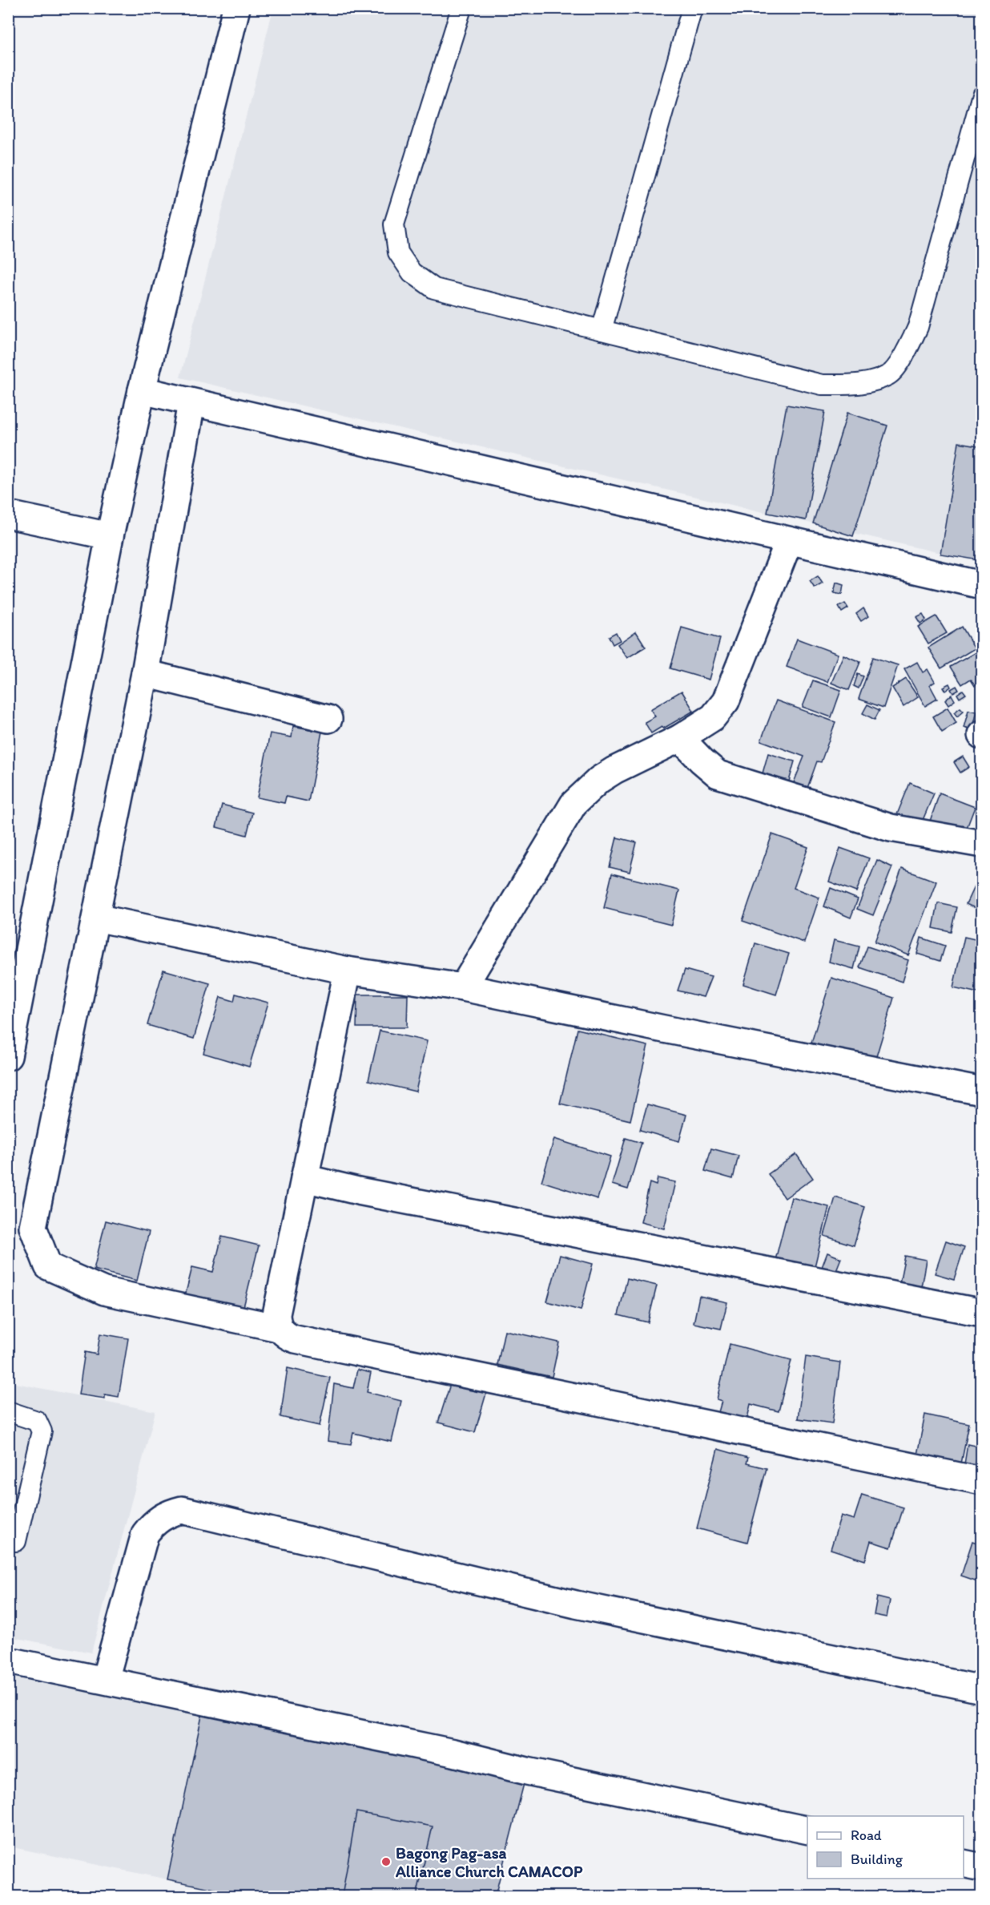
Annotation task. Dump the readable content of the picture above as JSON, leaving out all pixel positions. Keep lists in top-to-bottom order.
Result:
{
  "places": ["Bagong Pag-asa Alliance Church CAMACOP"],
  "legend": ["Road", "Building"]
}
